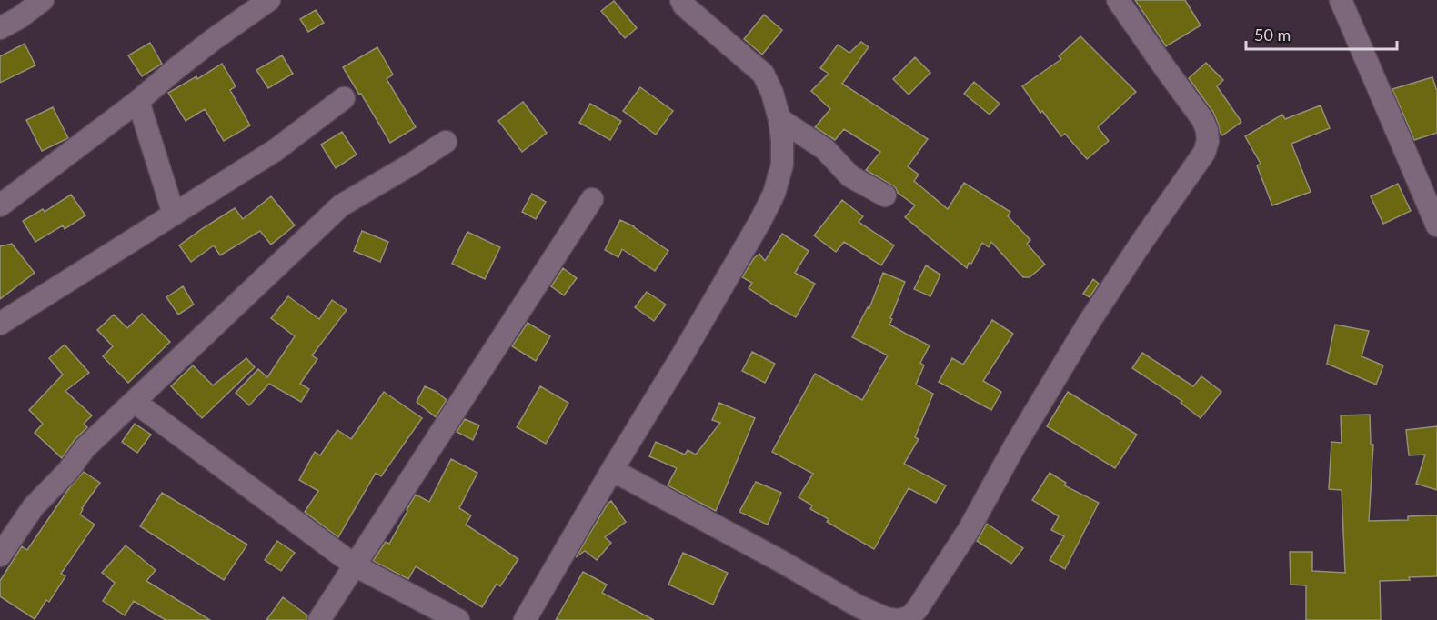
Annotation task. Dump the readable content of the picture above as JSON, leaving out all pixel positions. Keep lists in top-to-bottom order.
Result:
{
  "scale_bar": "50 m"
}
